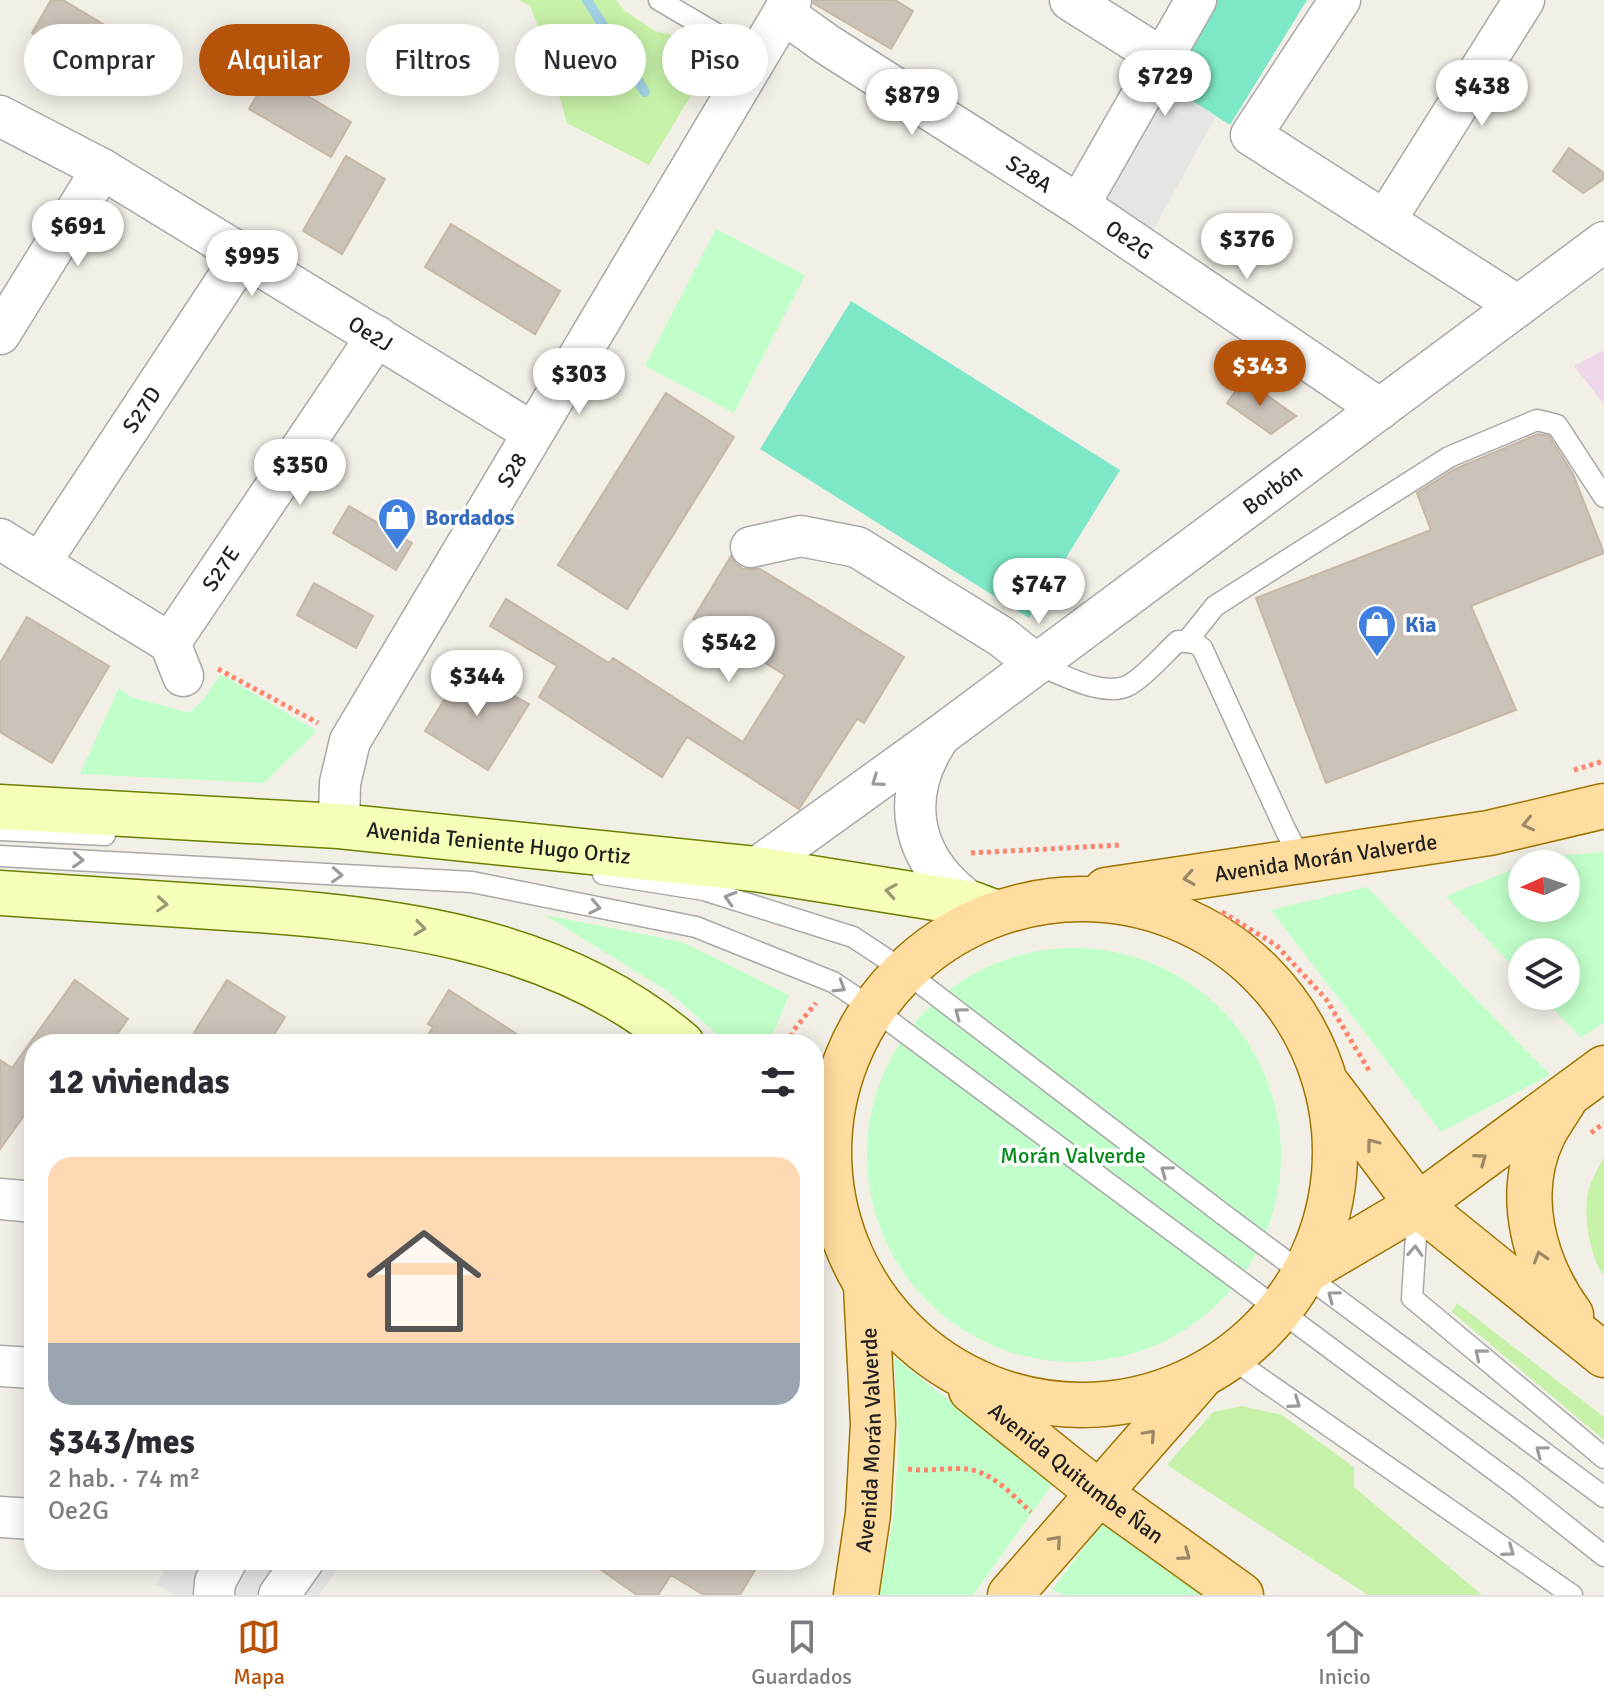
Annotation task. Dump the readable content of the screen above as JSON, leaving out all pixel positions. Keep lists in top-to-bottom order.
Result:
{
  "streets": {
    "main road": ["Avenida Teniente Hugo Ortiz", "Avenida Morán Valverde", "Avenida Quitumbe Ñan"],
    "street": [
      "S28A",
      "Oe2G",
      "Oe2J",
      "S27D",
      "S28",
      "Borbón",
      "S27E"
    ]
  },
  "crossings": [
    ["S28A", "Oe2G"],
    ["S28A", "S28"],
    ["Oe2G", "Borbón"],
    ["Oe2J", "S27D"],
    ["Oe2J", "S28"],
    ["Oe2J", "S27E"],
    ["S28", "Avenida Teniente Hugo Ortiz"],
    ["Borbón", "Avenida Teniente Hugo Ortiz"]
  ],
  "one_way": ["Avenida Morán Valverde", "Avenida Quitumbe Ñan"],
  "parks": ["Morán Valverde"],
  "places": {
    "shop": ["Bordados", "Kia"]
  },
  "north": "left",
  "page": {
    "chip": [
      "Comprar",
      "Alquilar",
      "Filtros",
      "Nuevo",
      "Piso"
    ],
    "price": [
      "$729",
      "$438",
      "$879",
      "$691",
      "$376",
      "$995",
      "$343",
      "$303",
      "$350",
      "$747",
      "$542",
      "$344"
    ],
    "heading": "12 viviendas",
    "list": [
      {
        "name": "$343/mes",
        "note": "2 hab. · 74 m² · Oe2G"
      }
    ],
    "tabs": ["Mapa", "Guardados", "Inicio"]
  }
}
